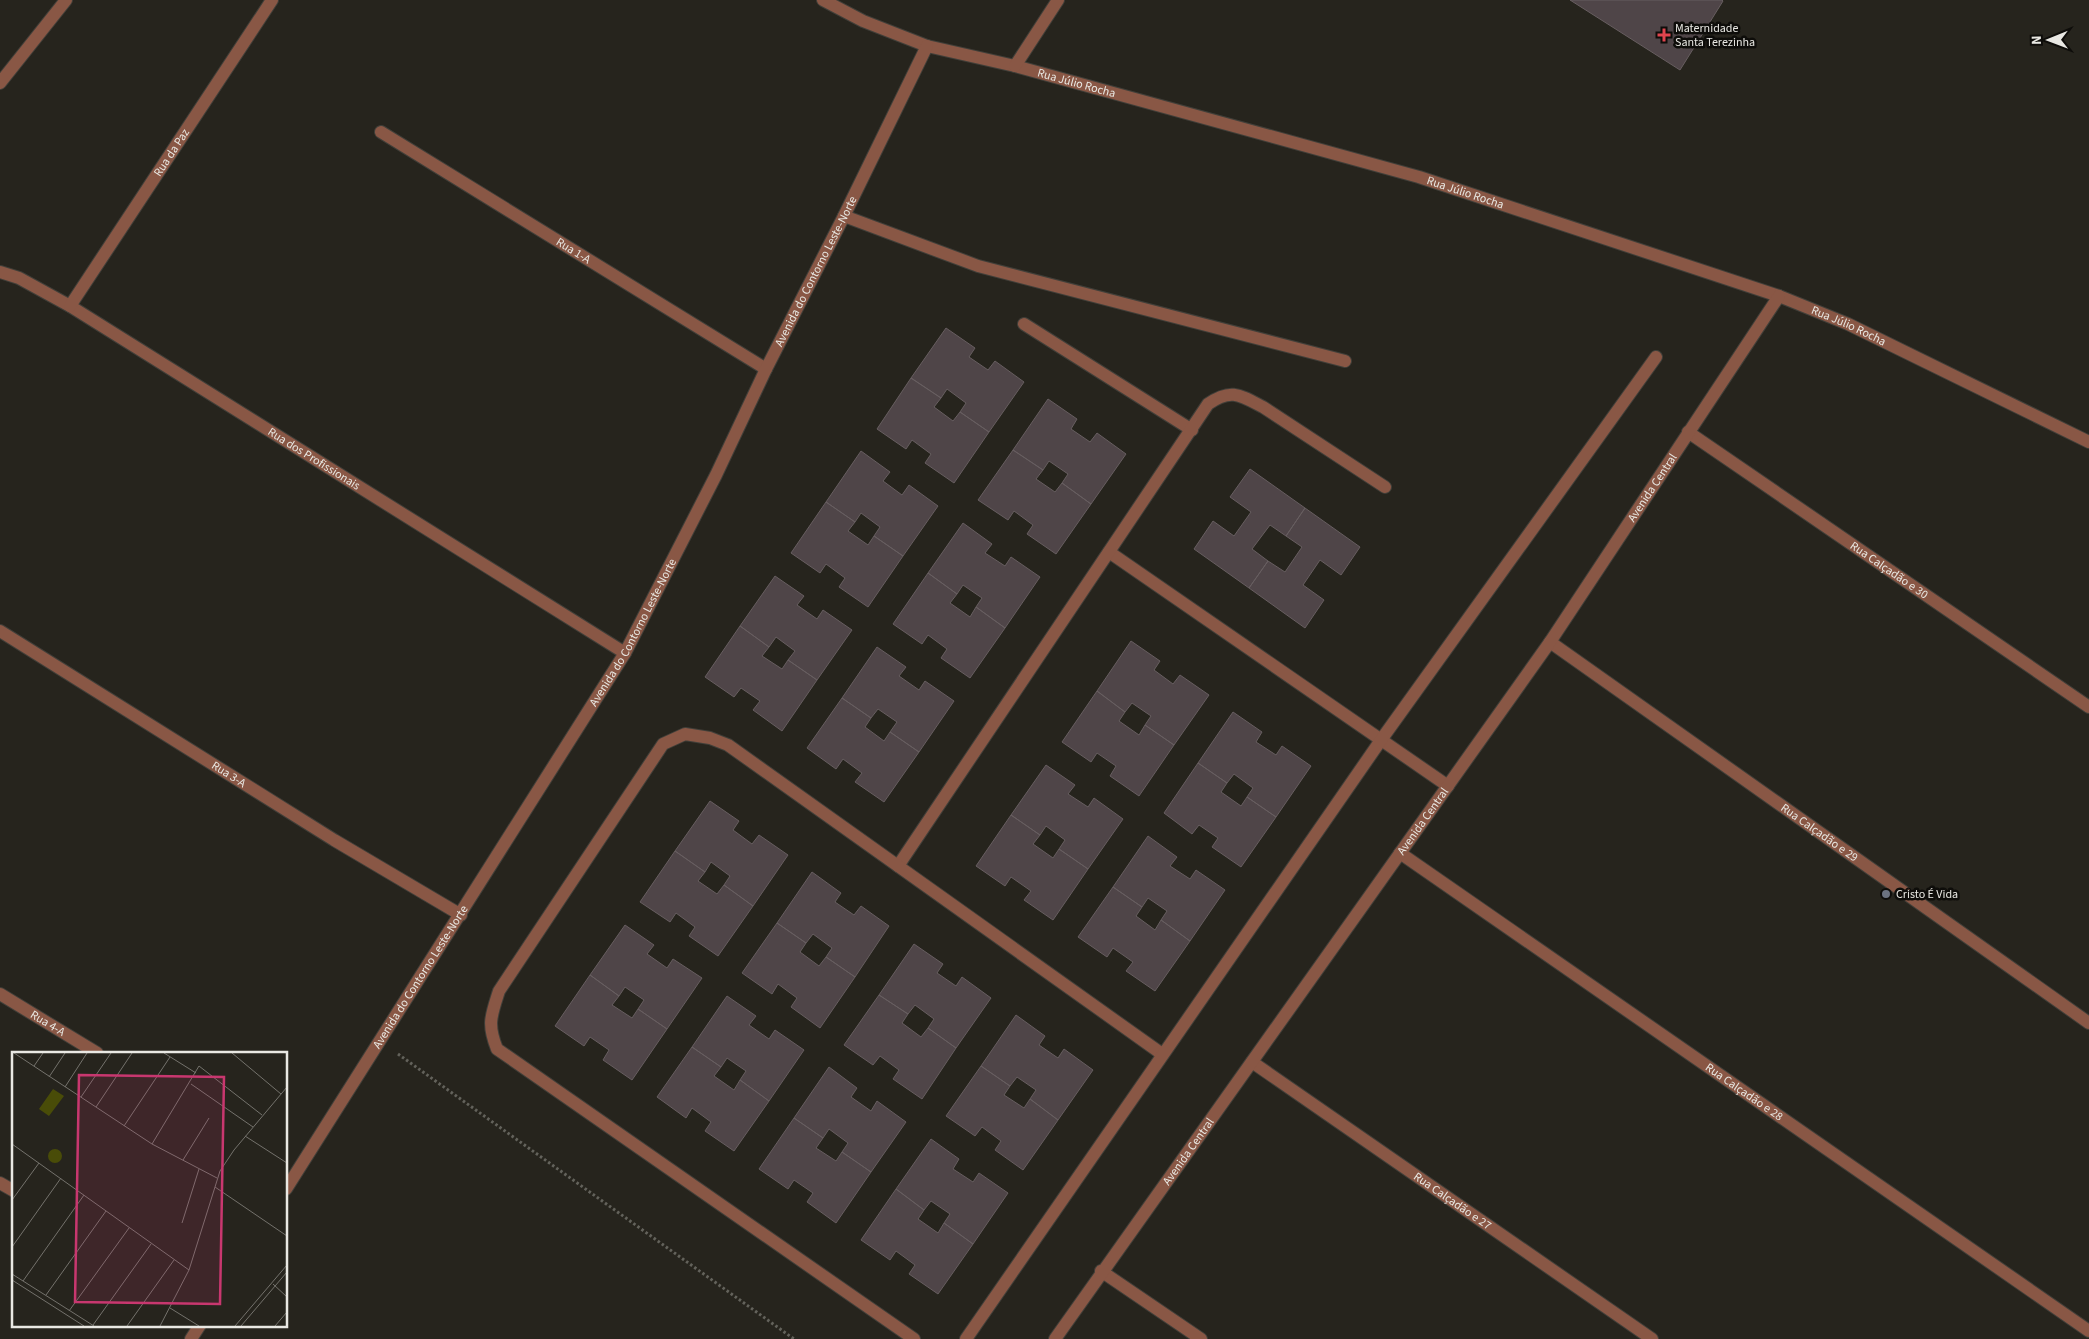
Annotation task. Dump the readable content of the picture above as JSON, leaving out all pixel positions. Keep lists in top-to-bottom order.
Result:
{
  "streets": {
    "street": [
      "Rua Júlio Rocha",
      "Rua da Paz",
      "Rua 1-A",
      "Avenida do Contorno Leste-Norte",
      "Rua dos Profissionais",
      "Avenida Central",
      "Rua Calçadão e 30",
      "Rua 3-A",
      "Rua Calçadão e 29",
      "Rua 4-A",
      "Rua Calçadão e 28",
      "Rua Calçadão e 27"
    ]
  },
  "crossings": [
    ["Rua Júlio Rocha", "Avenida do Contorno Leste-Norte"],
    ["Rua Júlio Rocha", "Avenida Central"],
    ["Rua da Paz", "Rua dos Profissionais"],
    ["Rua 1-A", "Avenida do Contorno Leste-Norte"],
    ["Avenida do Contorno Leste-Norte", "Rua dos Profissionais"],
    ["Avenida do Contorno Leste-Norte", "Rua 3-A"],
    ["Avenida Central", "Rua Calçadão e 30"],
    ["Avenida Central", "Rua Calçadão e 29"],
    ["Avenida Central", "Rua Calçadão e 28"],
    ["Avenida Central", "Rua Calçadão e 27"]
  ],
  "places": {
    "health": ["Maternidade Santa Terezinha"],
    "other": ["Cristo É Vida"]
  },
  "north": "left"
}
